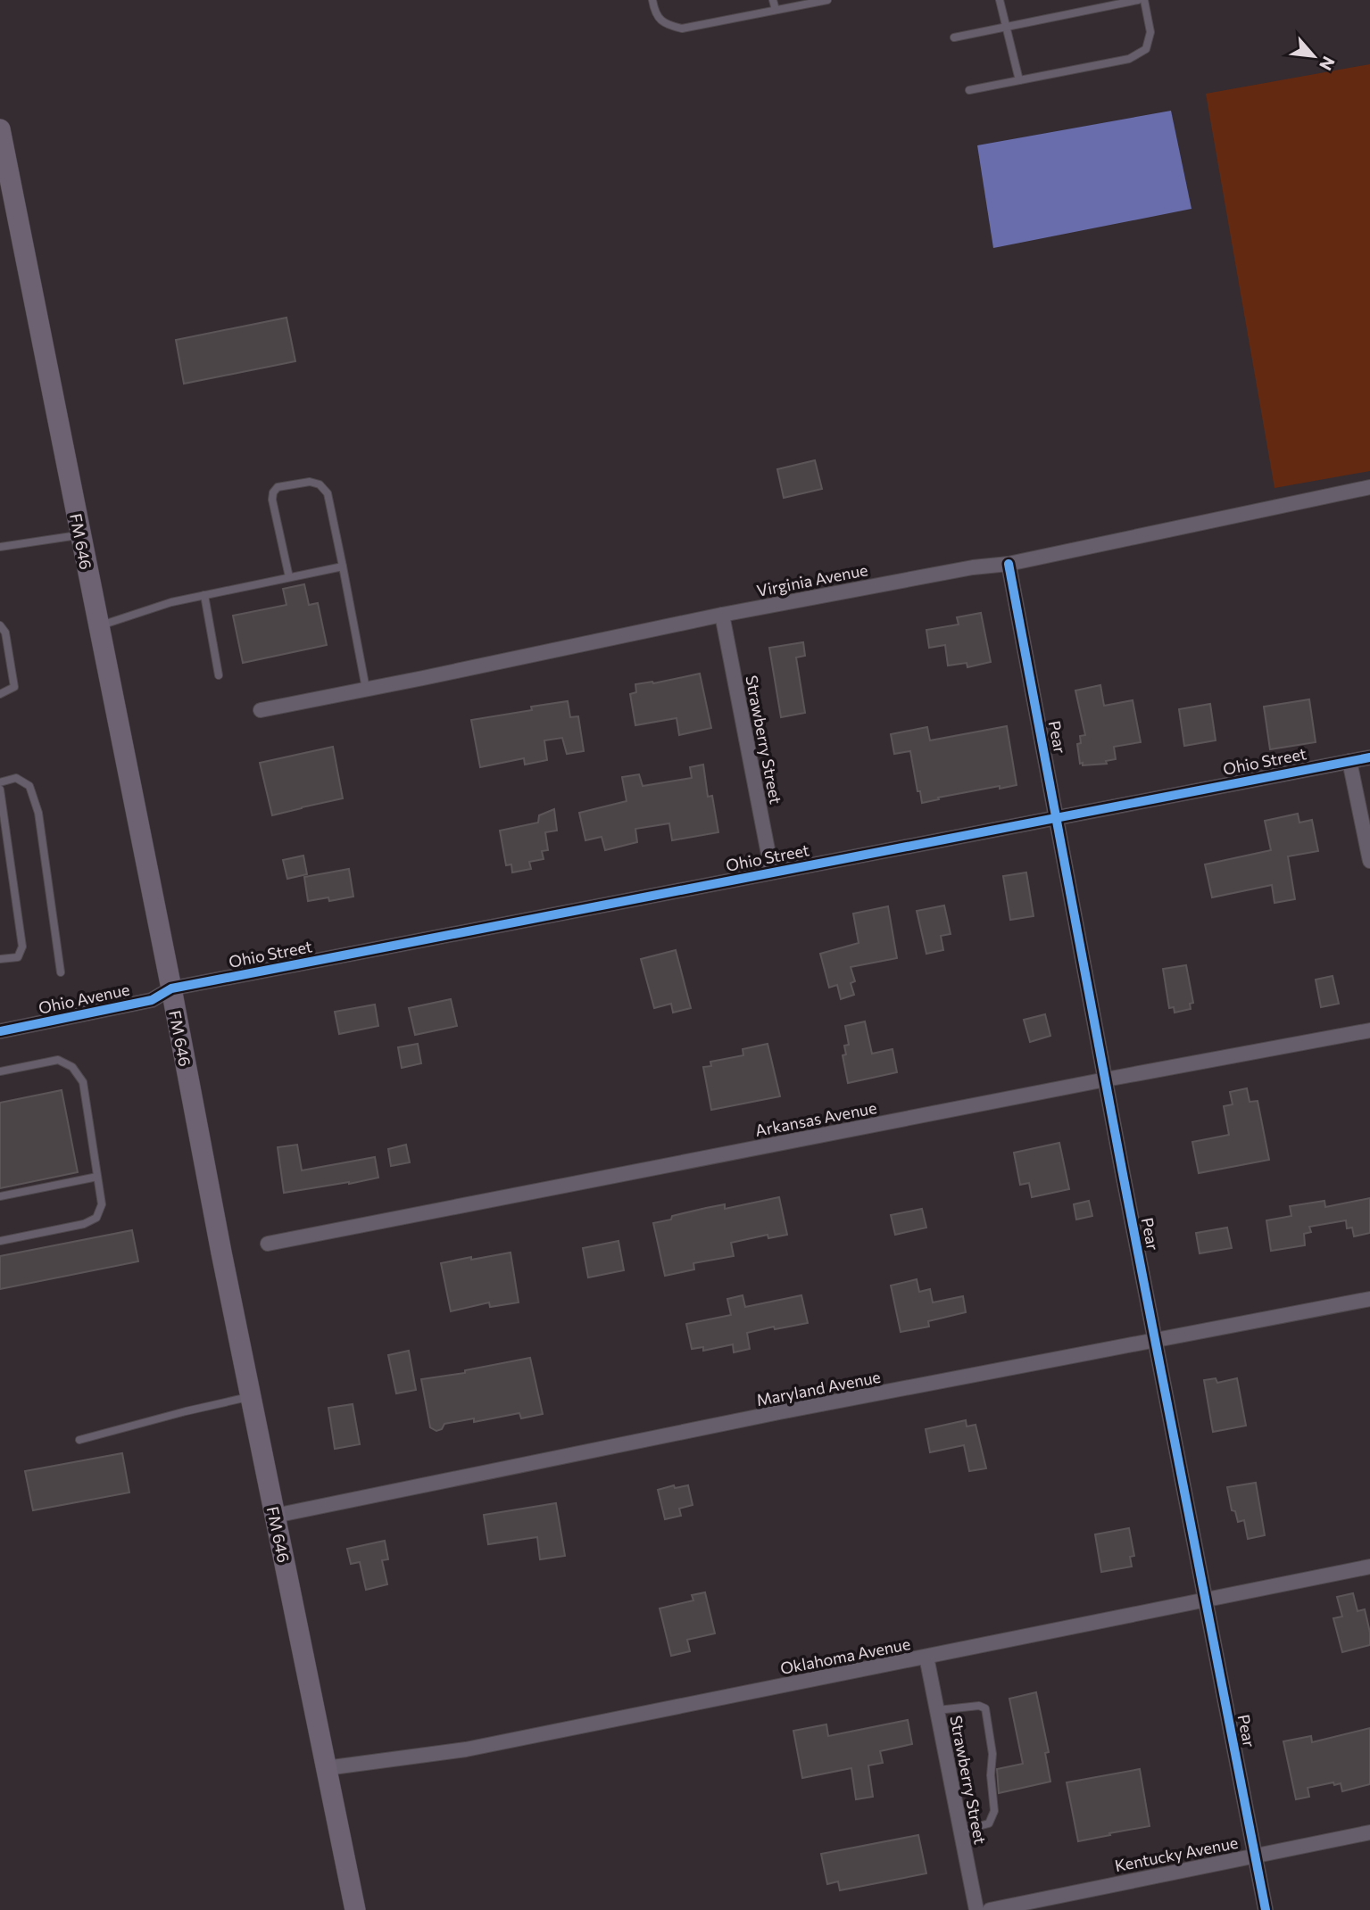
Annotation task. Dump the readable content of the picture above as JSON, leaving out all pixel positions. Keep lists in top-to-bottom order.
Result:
{
  "streets": {
    "main road": ["FM 646"],
    "street": [
      "Virginia Avenue",
      "Pear",
      "Strawberry Street",
      "Ohio Street",
      "Ohio Avenue",
      "Arkansas Avenue",
      "Maryland Avenue",
      "Oklahoma Avenue",
      "Kentucky Avenue"
    ]
  },
  "crossings": [
    ["FM 646", "Ohio Street"],
    ["FM 646", "Ohio Avenue"],
    ["FM 646", "Maryland Avenue"],
    ["FM 646", "Oklahoma Avenue"],
    ["Virginia Avenue", "Pear"],
    ["Virginia Avenue", "Strawberry Street"],
    ["Pear", "Ohio Street"],
    ["Pear", "Arkansas Avenue"],
    ["Pear", "Maryland Avenue"],
    ["Pear", "Oklahoma Avenue"],
    ["Pear", "Kentucky Avenue"],
    ["Strawberry Street", "Ohio Street"],
    ["Strawberry Street", "Oklahoma Avenue"],
    ["Ohio Street", "Ohio Avenue"]
  ],
  "north": "bottom right"
}
